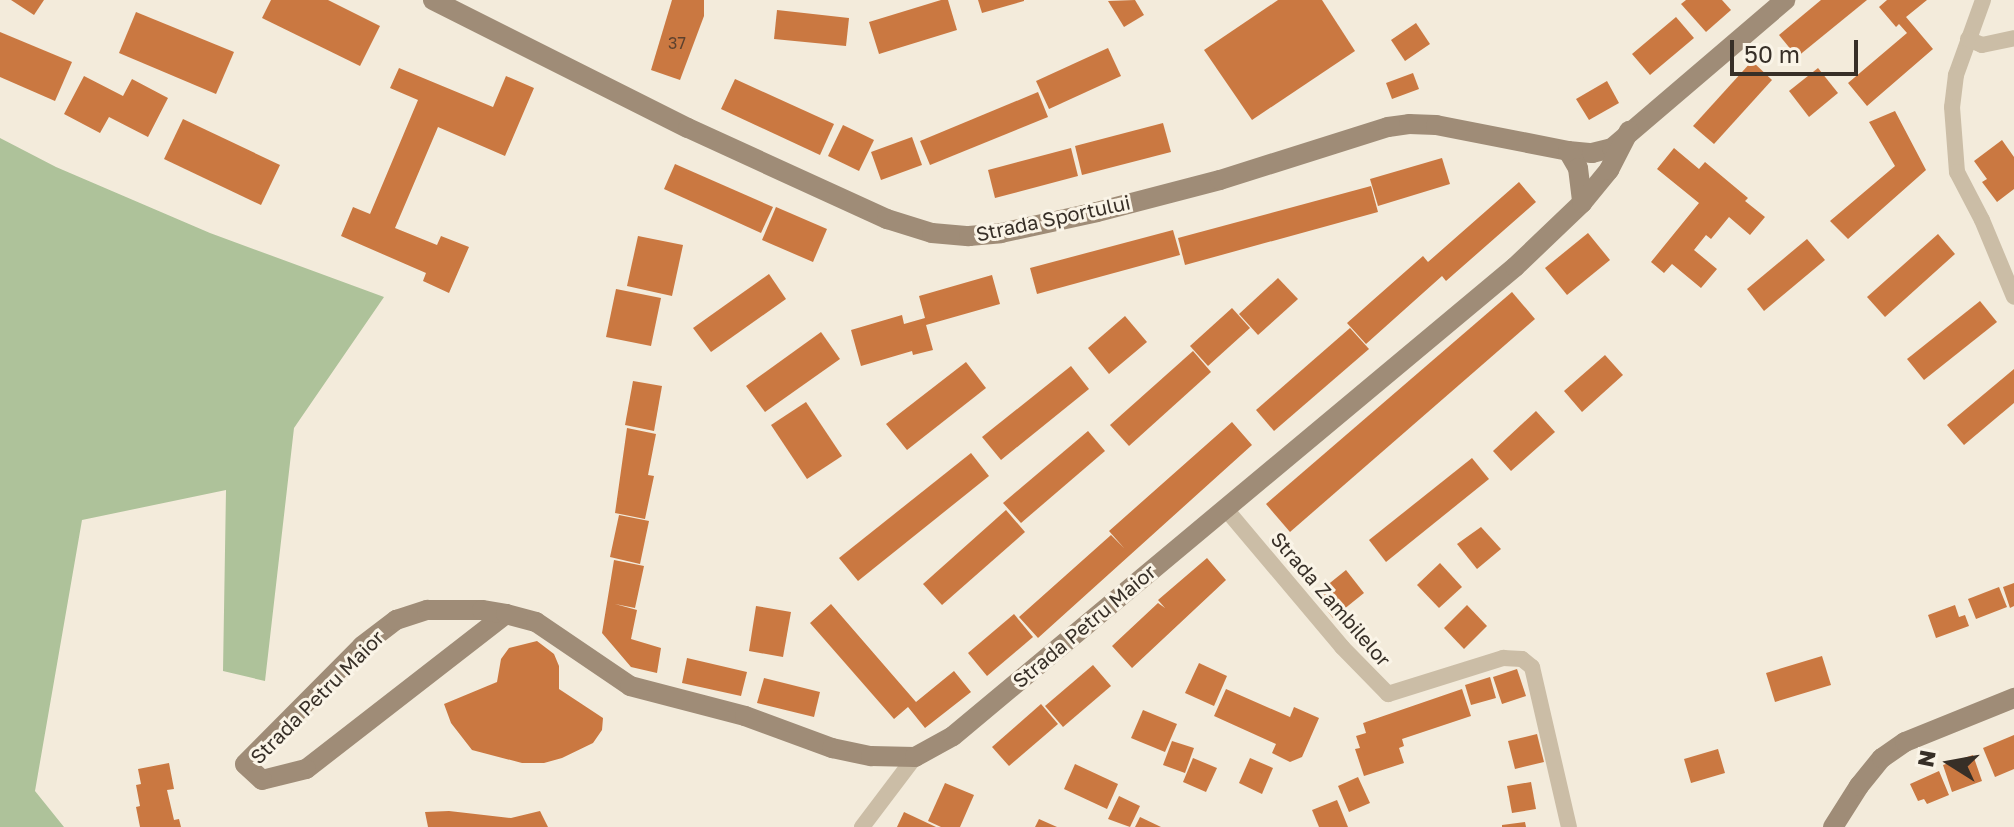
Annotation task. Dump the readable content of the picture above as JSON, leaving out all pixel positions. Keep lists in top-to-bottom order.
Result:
{
  "streets": {
    "street": ["Strada Sportului", "Strada Zambilelor", "Strada Petru Maior"]
  },
  "crossings": [
    ["Strada Sportului", "Strada Petru Maior"],
    ["Strada Zambilelor", "Strada Petru Maior"]
  ],
  "house_numbers": ["37"],
  "scale_bar": "50 m",
  "north": "left"
}
